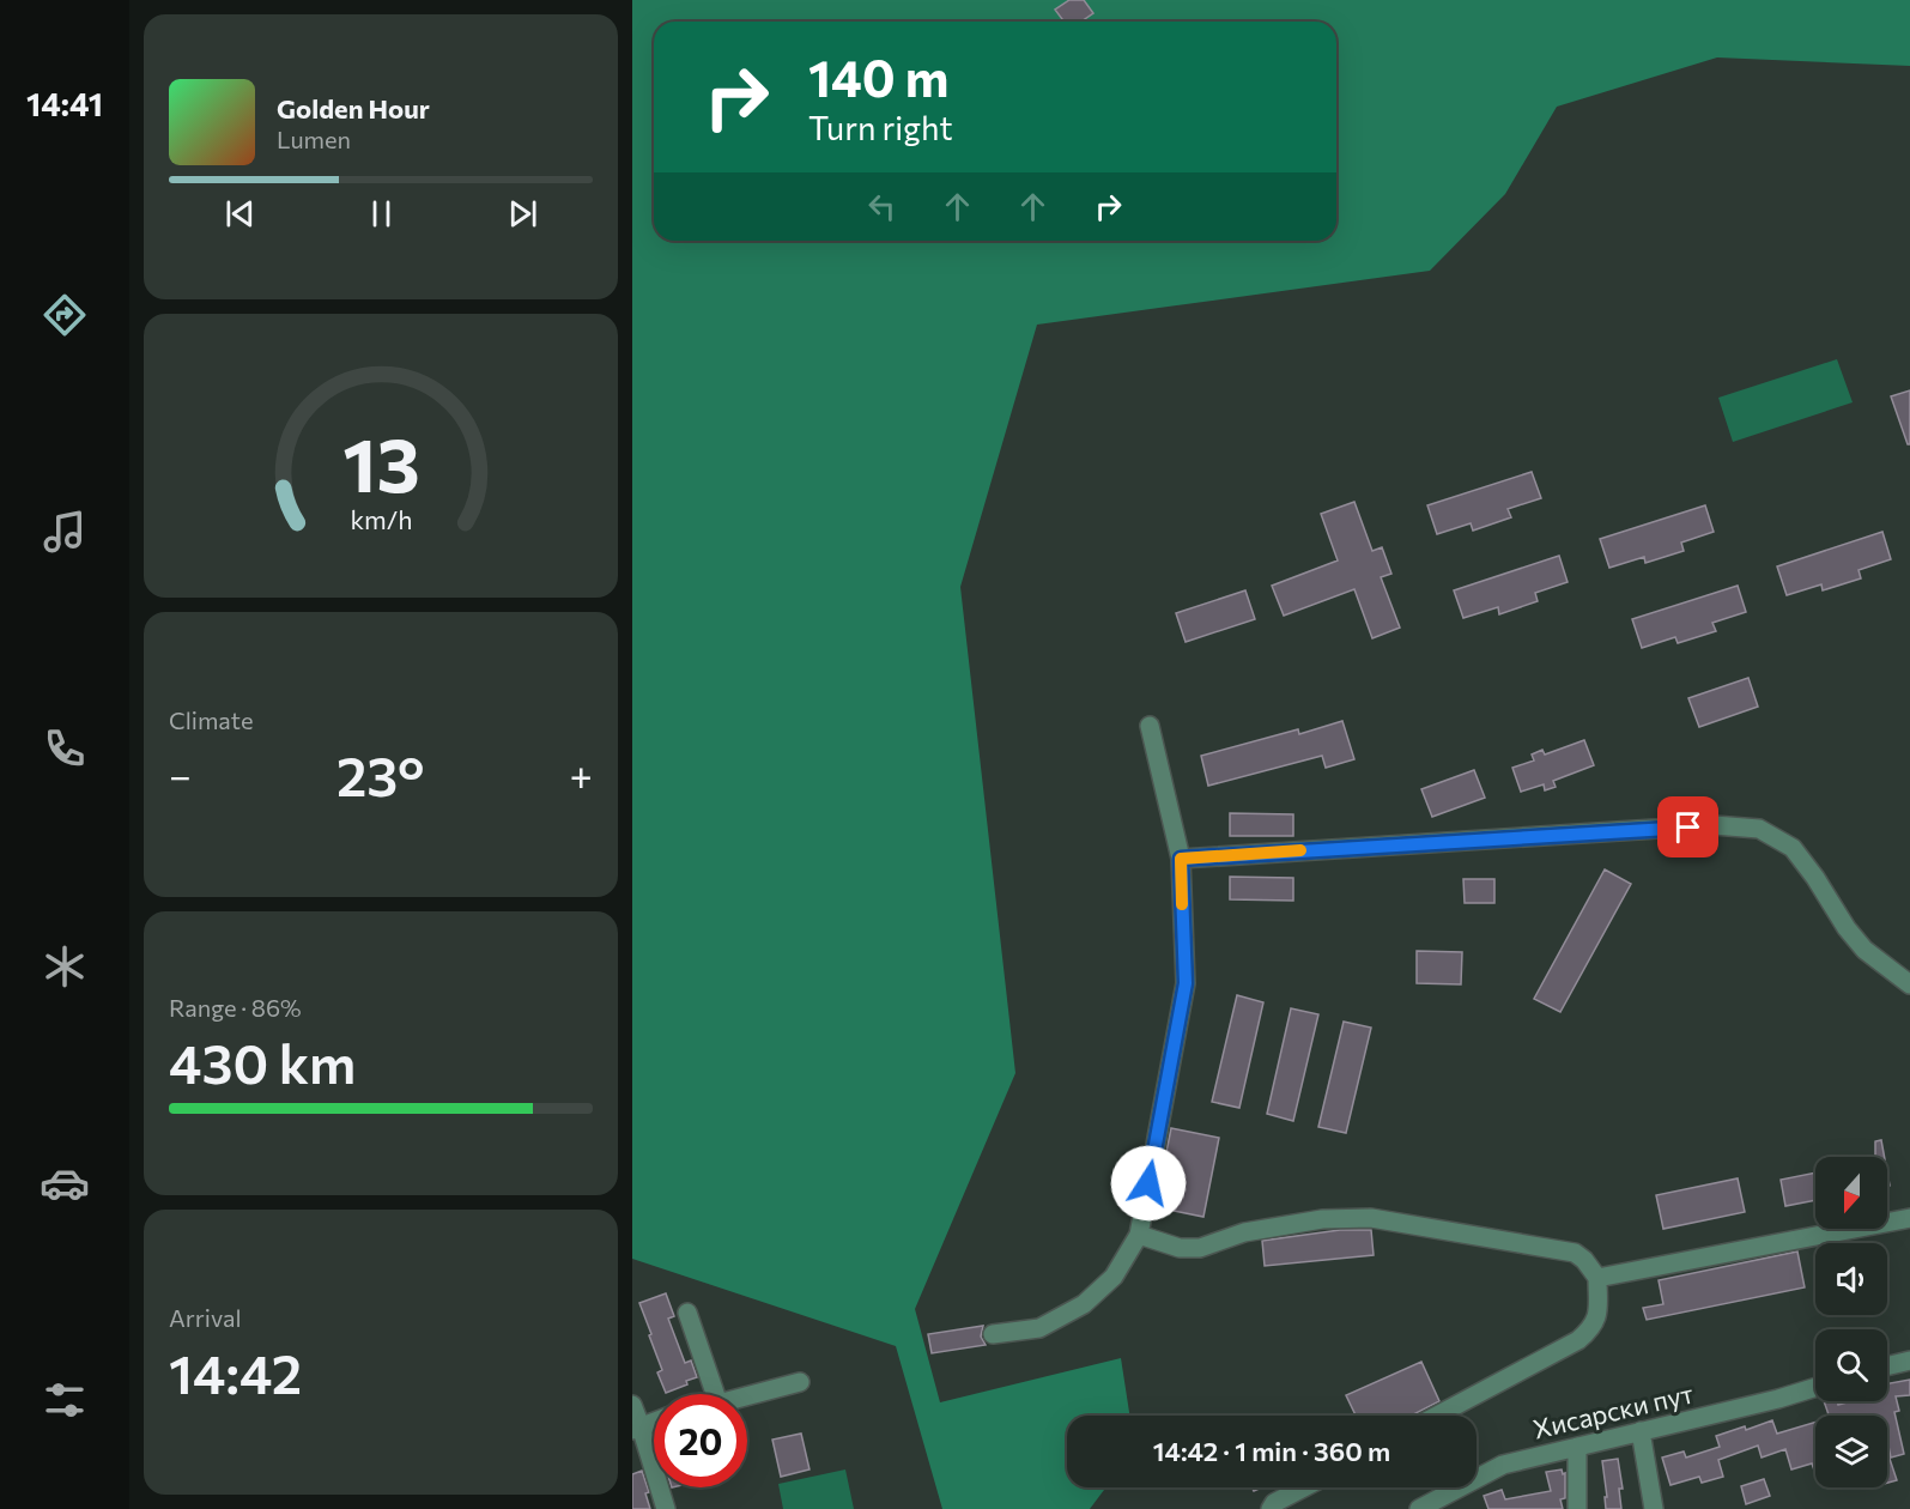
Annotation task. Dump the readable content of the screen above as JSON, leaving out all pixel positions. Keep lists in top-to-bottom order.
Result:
{
  "streets": {
    "street": ["Хисарски пут"]
  },
  "north": "bottom",
  "page": {
    "tabs": "14:41",
    "turn": ["140 m", "Turn right"],
    "song": ["Golden Hour", "Lumen"],
    "tile": [
      "Climate",
      ["Range · 86%", "430 km"],
      ["Arrival", "14:42"]
    ],
    "heat": ["−", "23°", "+"],
    "limit": "20",
    "trip": "14:42 · 1 min · 360 m",
    "gauge": ["13", "km/h"]
  }
}
